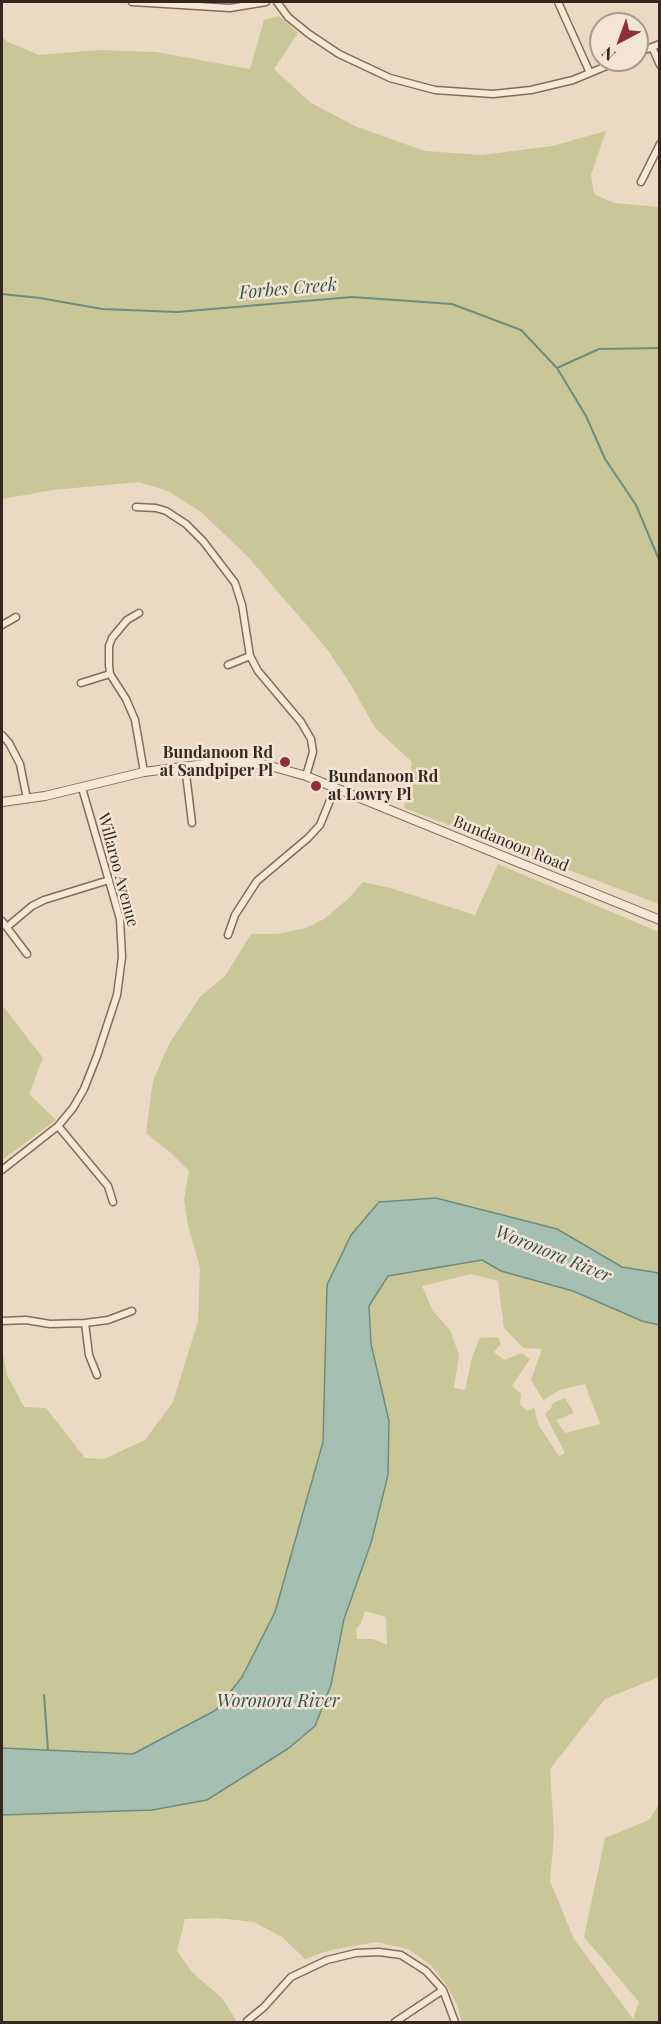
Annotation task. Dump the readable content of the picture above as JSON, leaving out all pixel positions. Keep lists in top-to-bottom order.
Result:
{
  "streets": {
    "street": ["Bundanoon Road", "Willaroo Avenue"]
  },
  "crossings": [
    ["Bundanoon Road", "Willaroo Avenue"]
  ],
  "water": ["Forbes Creek", "Woronora River"],
  "places": ["Bundanoon Rd at Sandpiper Pl", "Bundanoon Rd at Lowry Pl"],
  "north": "bottom left"
}
